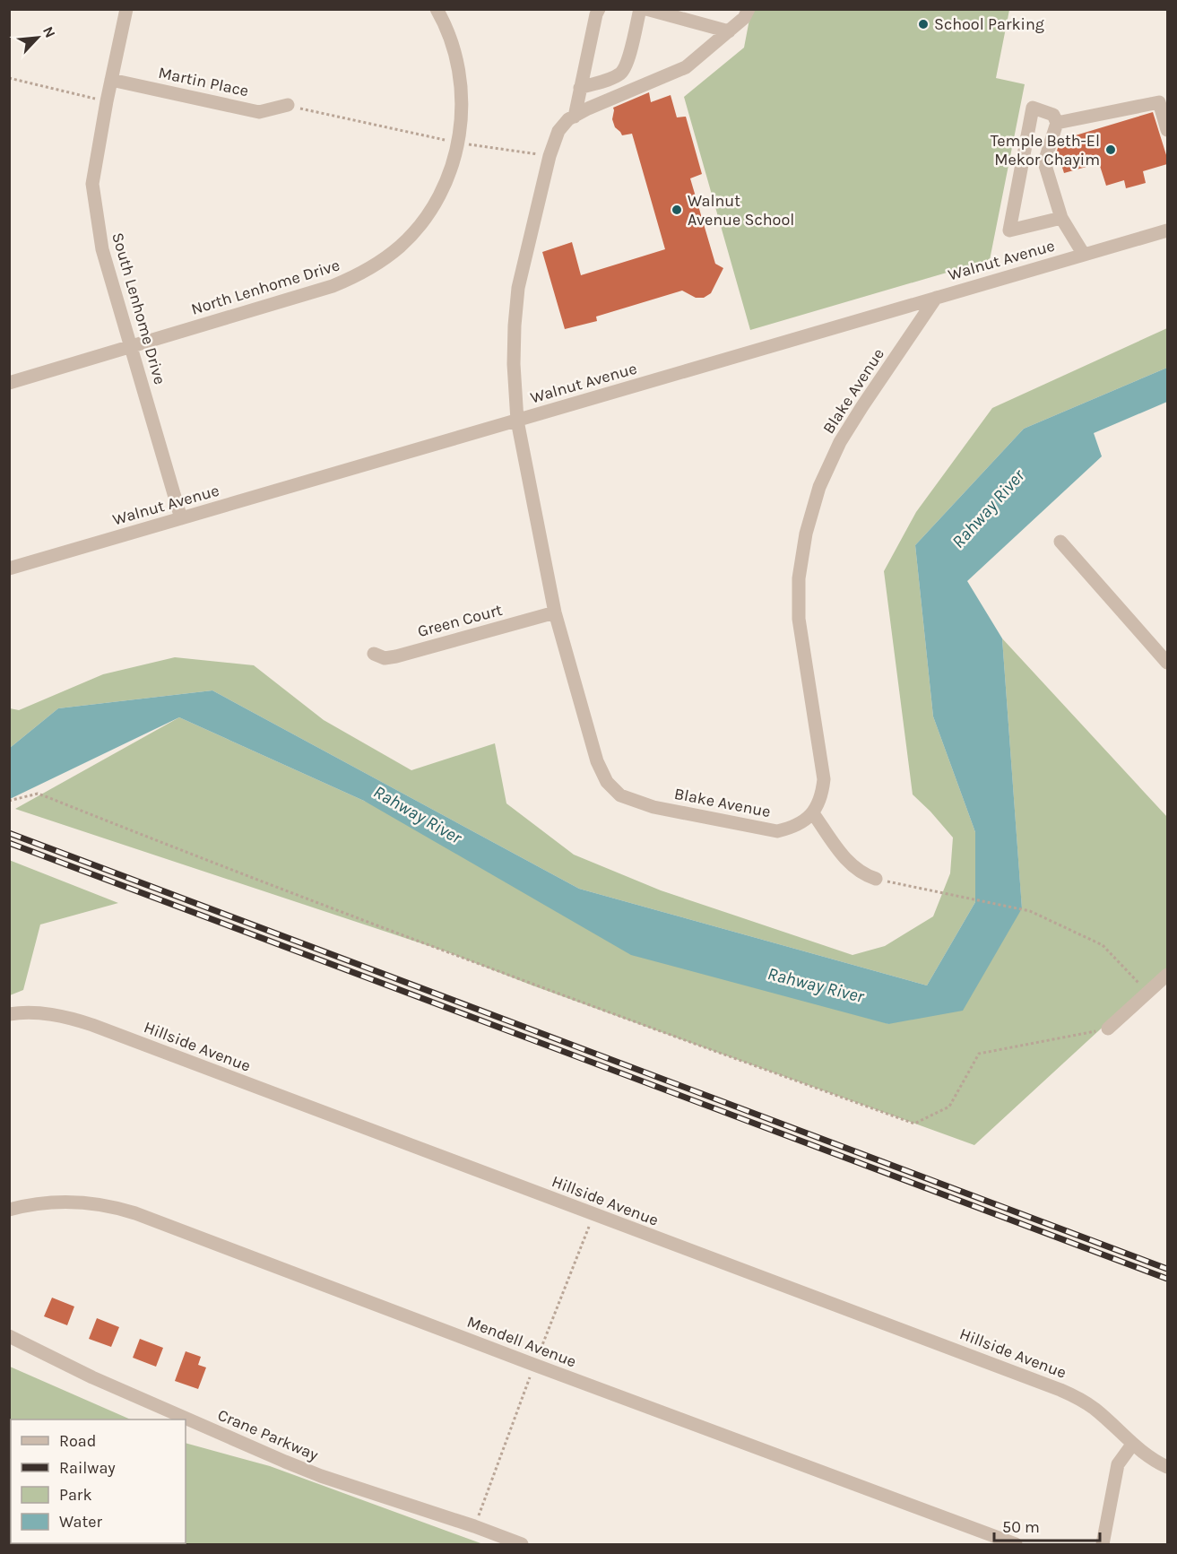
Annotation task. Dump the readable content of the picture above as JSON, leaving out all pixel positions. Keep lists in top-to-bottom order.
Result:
{
  "streets": {
    "street": [
      "Martin Place",
      "Walnut Avenue",
      "North Lenhome Drive",
      "South Lenhome Drive",
      "Blake Avenue",
      "Green Court",
      "Hillside Avenue",
      "Mendell Avenue",
      "Crane Parkway"
    ]
  },
  "crossings": [
    ["Martin Place", "South Lenhome Drive"],
    ["Walnut Avenue", "South Lenhome Drive"],
    ["Walnut Avenue", "Blake Avenue"],
    ["North Lenhome Drive", "South Lenhome Drive"],
    ["Blake Avenue", "Green Court"]
  ],
  "water": ["Rahway River"],
  "places": ["School Parking", "Temple Beth-El Mekor Chayim", "Walnut Avenue School"],
  "legend": [
    "Road",
    "Railway",
    "Park",
    "Water"
  ],
  "scale_bar": "50 m",
  "north": "top right"
}
